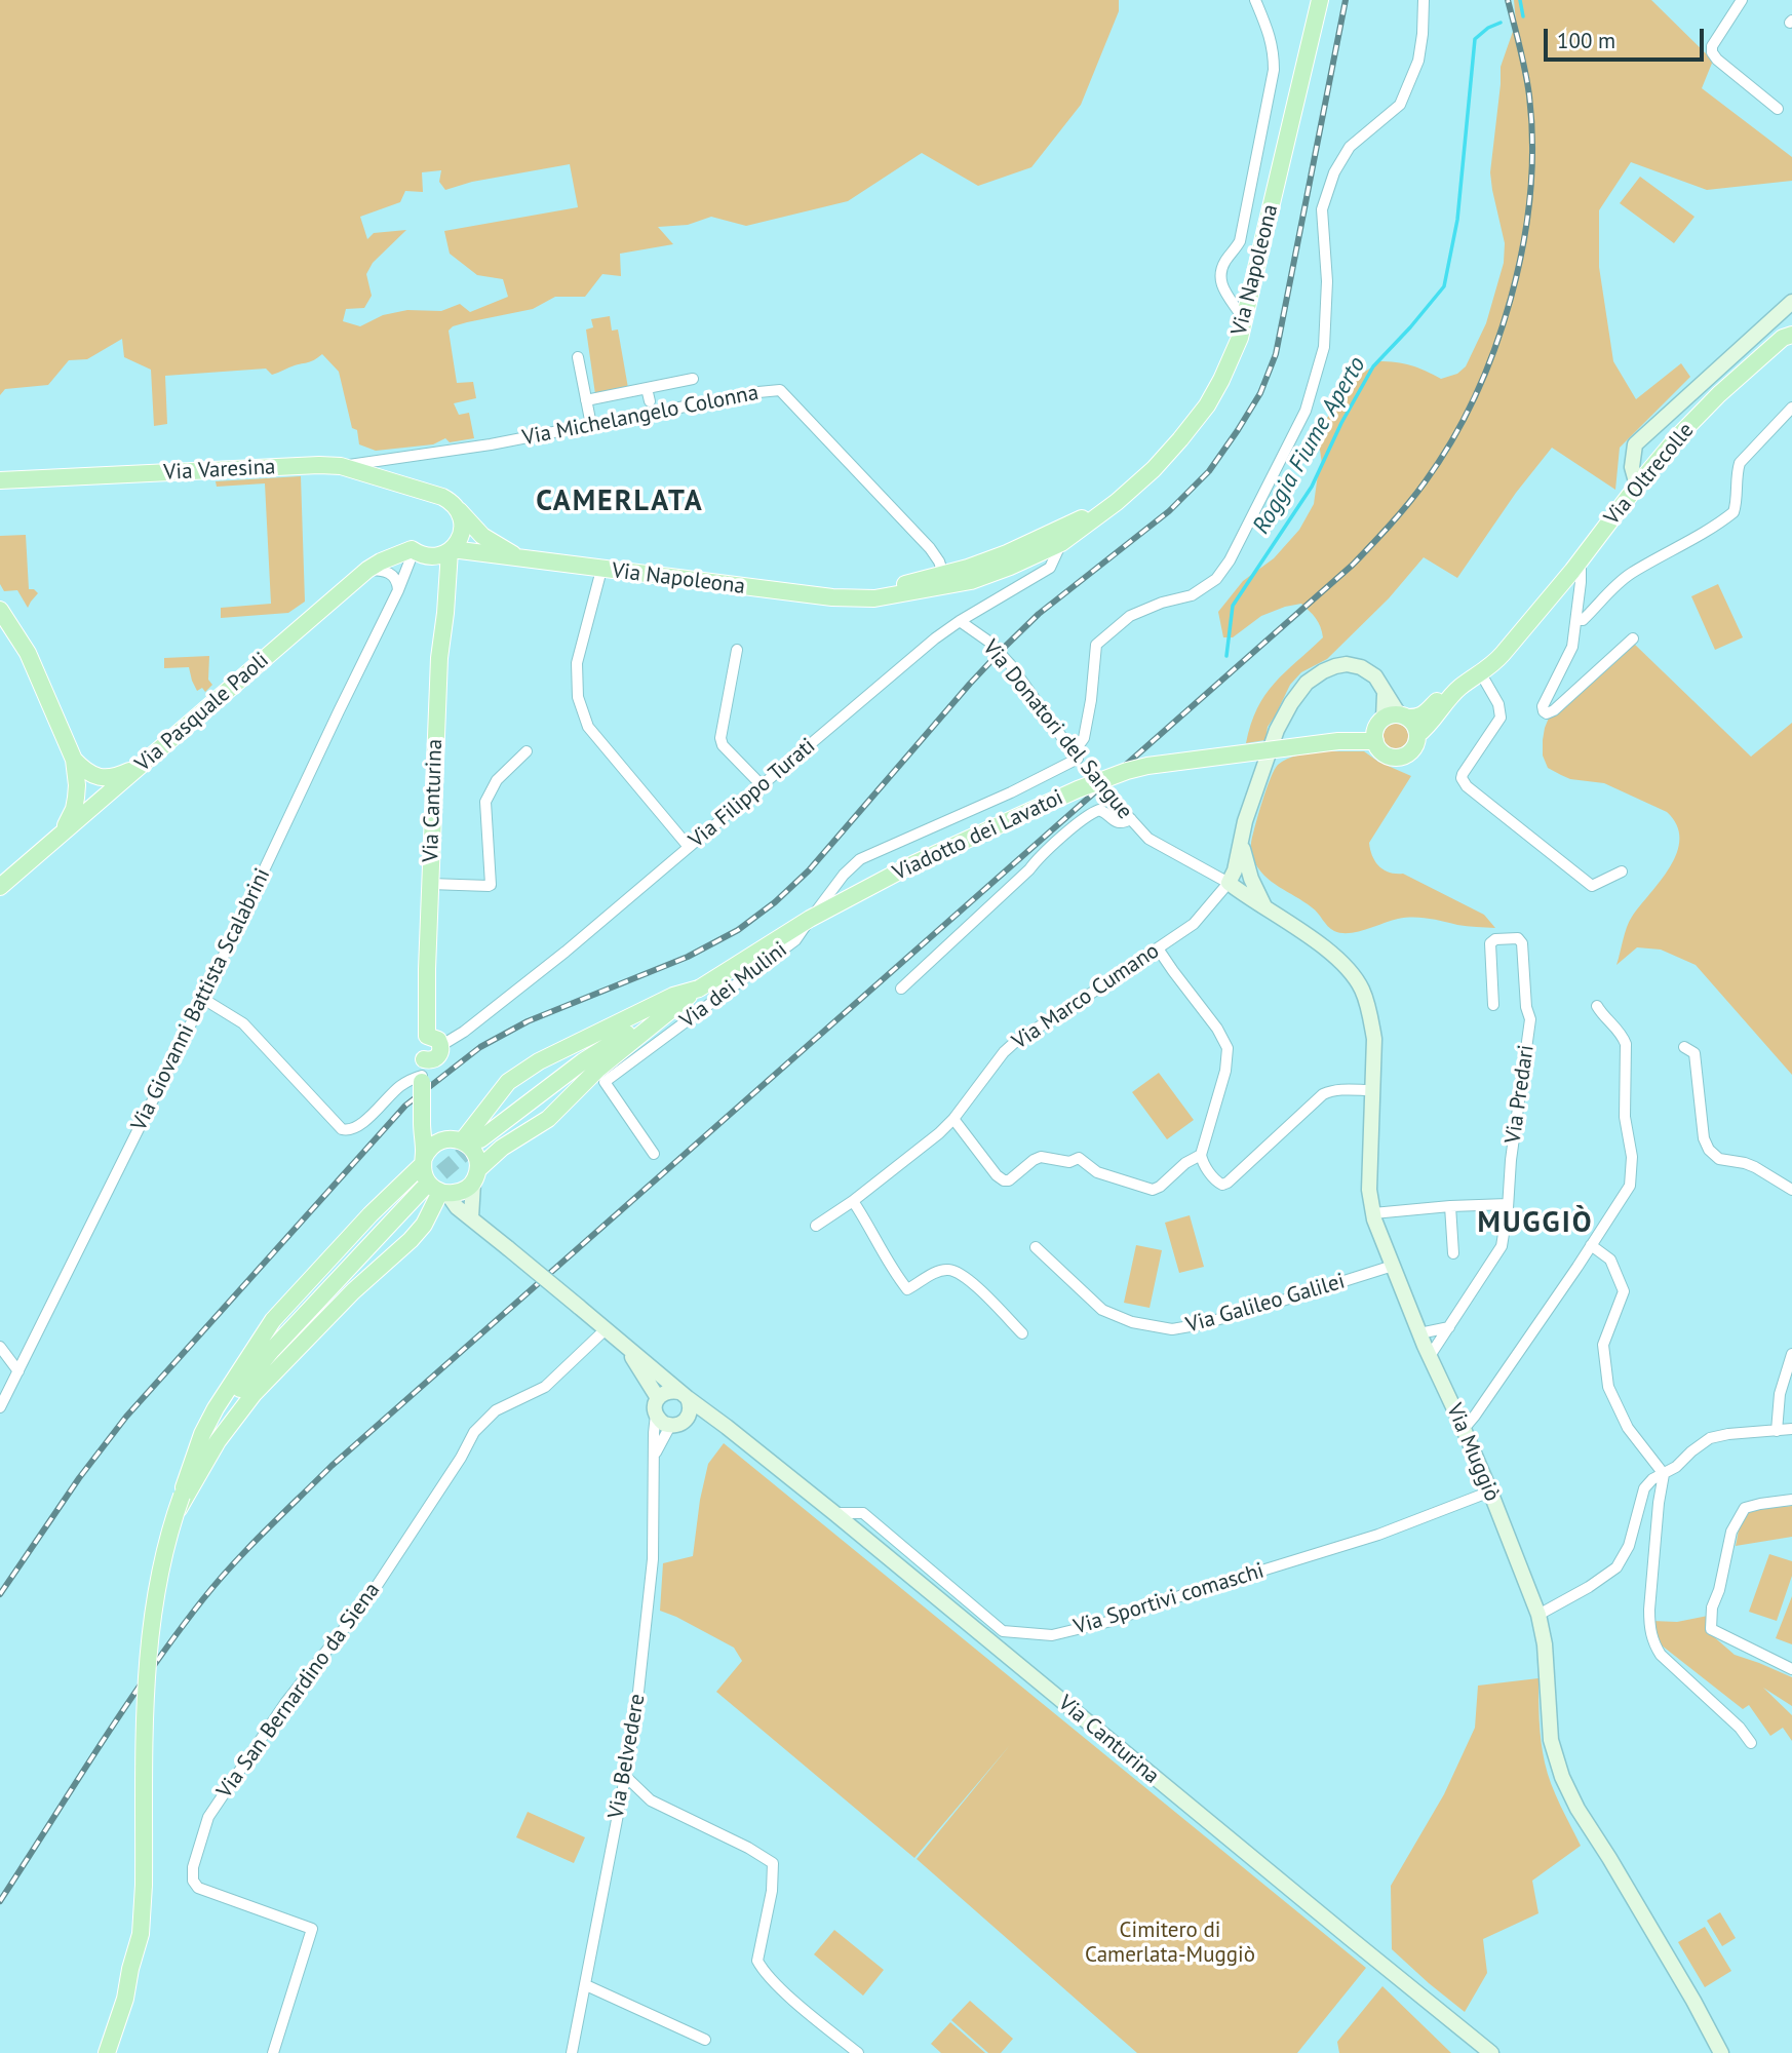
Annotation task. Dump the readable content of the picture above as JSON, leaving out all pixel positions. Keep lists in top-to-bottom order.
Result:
{
  "streets": {
    "main road": [
      "Via Napoleona",
      "Via Varesina",
      "Via Oltrecolle",
      "Via Pasquale Paoli",
      "Via Canturina",
      "Viadotto dei Lavatoi"
    ],
    "street": [
      "Via Michelangelo Colonna",
      "Via Donatori del Sangue",
      "Via Filippo Turati",
      "Via dei Mulini",
      "Via Marco Cumano",
      "Via Giovanni Battista Scalabrini",
      "Via Predari",
      "Via Galileo Galilei",
      "Via Muggiò",
      "Via Sportivi comaschi",
      "Via San Bernardino da Siena",
      "Via Belvedere"
    ]
  },
  "crossings": [
    ["Via Napoleona", "Via Michelangelo Colonna"],
    ["Via Napoleona", "Via Varesina"],
    ["Via Napoleona", "Via Pasquale Paoli"],
    ["Via Napoleona", "Via Filippo Turati"],
    ["Via Napoleona", "Via Canturina"],
    ["Via Napoleona", "Via Giovanni Battista Scalabrini"],
    ["Via Michelangelo Colonna", "Via Varesina"],
    ["Via Varesina", "Via Canturina"],
    ["Via Oltrecolle", "Viadotto dei Lavatoi"],
    ["Via Pasquale Paoli", "Via Giovanni Battista Scalabrini"],
    ["Via Donatori del Sangue", "Via Filippo Turati"],
    ["Via Donatori del Sangue", "Via dei Mulini"],
    ["Via Donatori del Sangue", "Via Marco Cumano"],
    ["Via Donatori del Sangue", "Via Muggiò"],
    ["Via Filippo Turati", "Via Canturina"],
    ["Via Canturina", "Via Sportivi comaschi"],
    ["Via Canturina", "Via San Bernardino da Siena"],
    ["Via Canturina", "Via Belvedere"],
    ["Via Marco Cumano", "Via Muggiò"],
    ["Via Predari", "Via Muggiò"],
    ["Via Galileo Galilei", "Via Muggiò"],
    ["Via Muggiò", "Via Sportivi comaschi"]
  ],
  "districts": ["CAMERLATA", "MUGGIÒ"],
  "water": ["Roggia Fiume Aperto"],
  "parks": ["Cimitero di Camerlata-Muggiò"],
  "scale_bar": "100 m"
}
